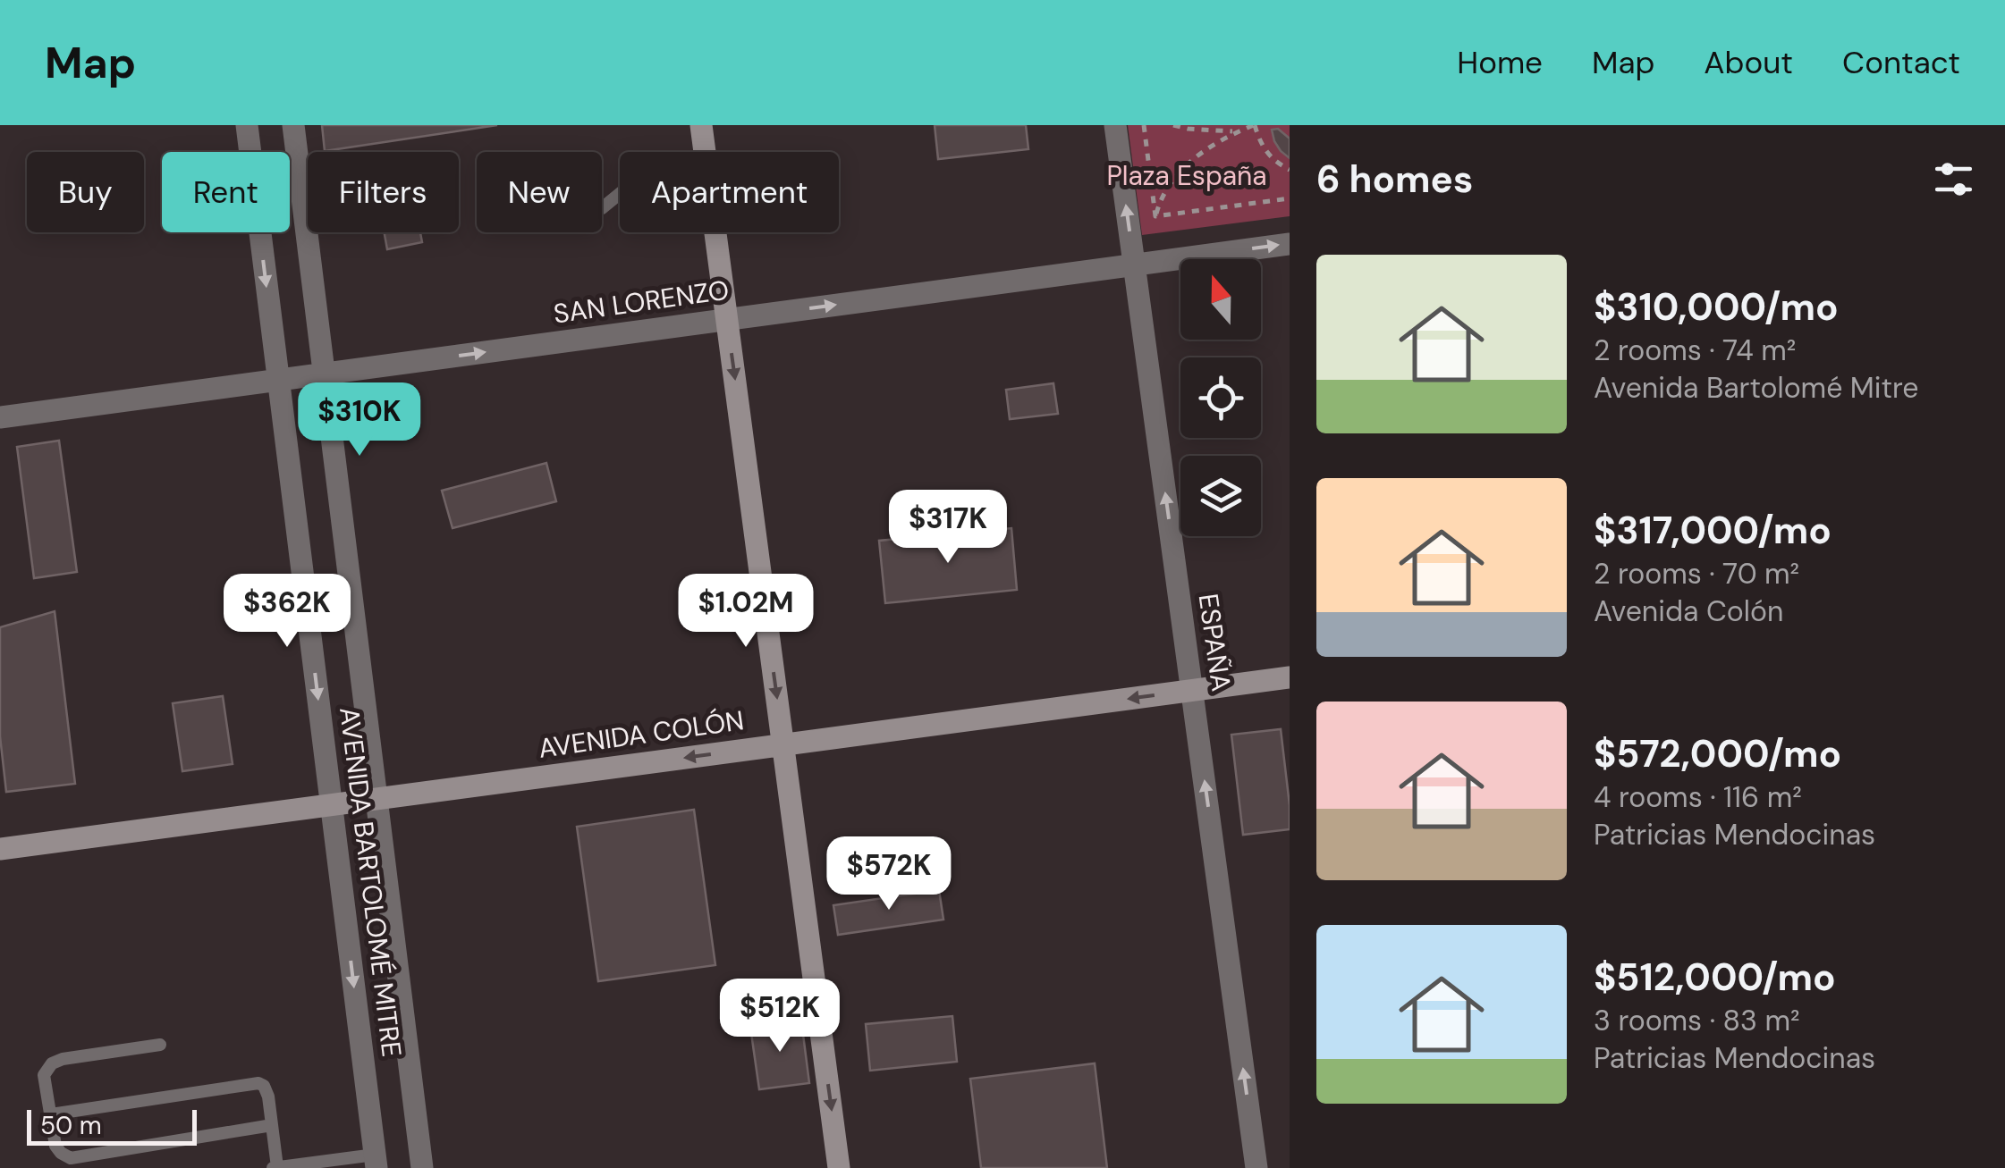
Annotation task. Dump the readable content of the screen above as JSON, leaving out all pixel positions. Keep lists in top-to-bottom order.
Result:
{
  "streets": {
    "main road": ["AVENIDA COLÓN"],
    "street": ["SAN LORENZO", "ESPAÑA", "AVENIDA BARTOLOMÉ MITRE"]
  },
  "crossings": [
    ["SAN LORENZO", "ESPAÑA"],
    ["SAN LORENZO", "AVENIDA BARTOLOMÉ MITRE"],
    ["ESPAÑA", "AVENIDA COLÓN"],
    ["AVENIDA COLÓN", "AVENIDA BARTOLOMÉ MITRE"]
  ],
  "one_way": ["SAN LORENZO", "ESPAÑA", "AVENIDA COLÓN"],
  "parks": ["Plaza España"],
  "scale_bar": "50 m",
  "north": "top",
  "page": {
    "header": "Map",
    "nav": [
      "Home",
      "Map",
      "About",
      "Contact"
    ],
    "heading": "6 homes",
    "chip": [
      "Buy",
      "Rent",
      "Filters",
      "New",
      "Apartment"
    ],
    "list": [
      {
        "name": "$310,000/mo",
        "note": "2 rooms · 74 m² · Avenida Bartolomé Mitre"
      },
      {
        "name": "$317,000/mo",
        "note": "2 rooms · 70 m² · Avenida Colón"
      },
      {
        "name": "$572,000/mo",
        "note": "4 rooms · 116 m² · Patricias Mendocinas"
      },
      {
        "name": "$512,000/mo",
        "note": "3 rooms · 83 m² · Patricias Mendocinas"
      }
    ],
    "price": [
      "$310K",
      "$317K",
      "$362K",
      "$1.02M",
      "$572K",
      "$512K"
    ],
    "scale": "50 m"
  }
}
